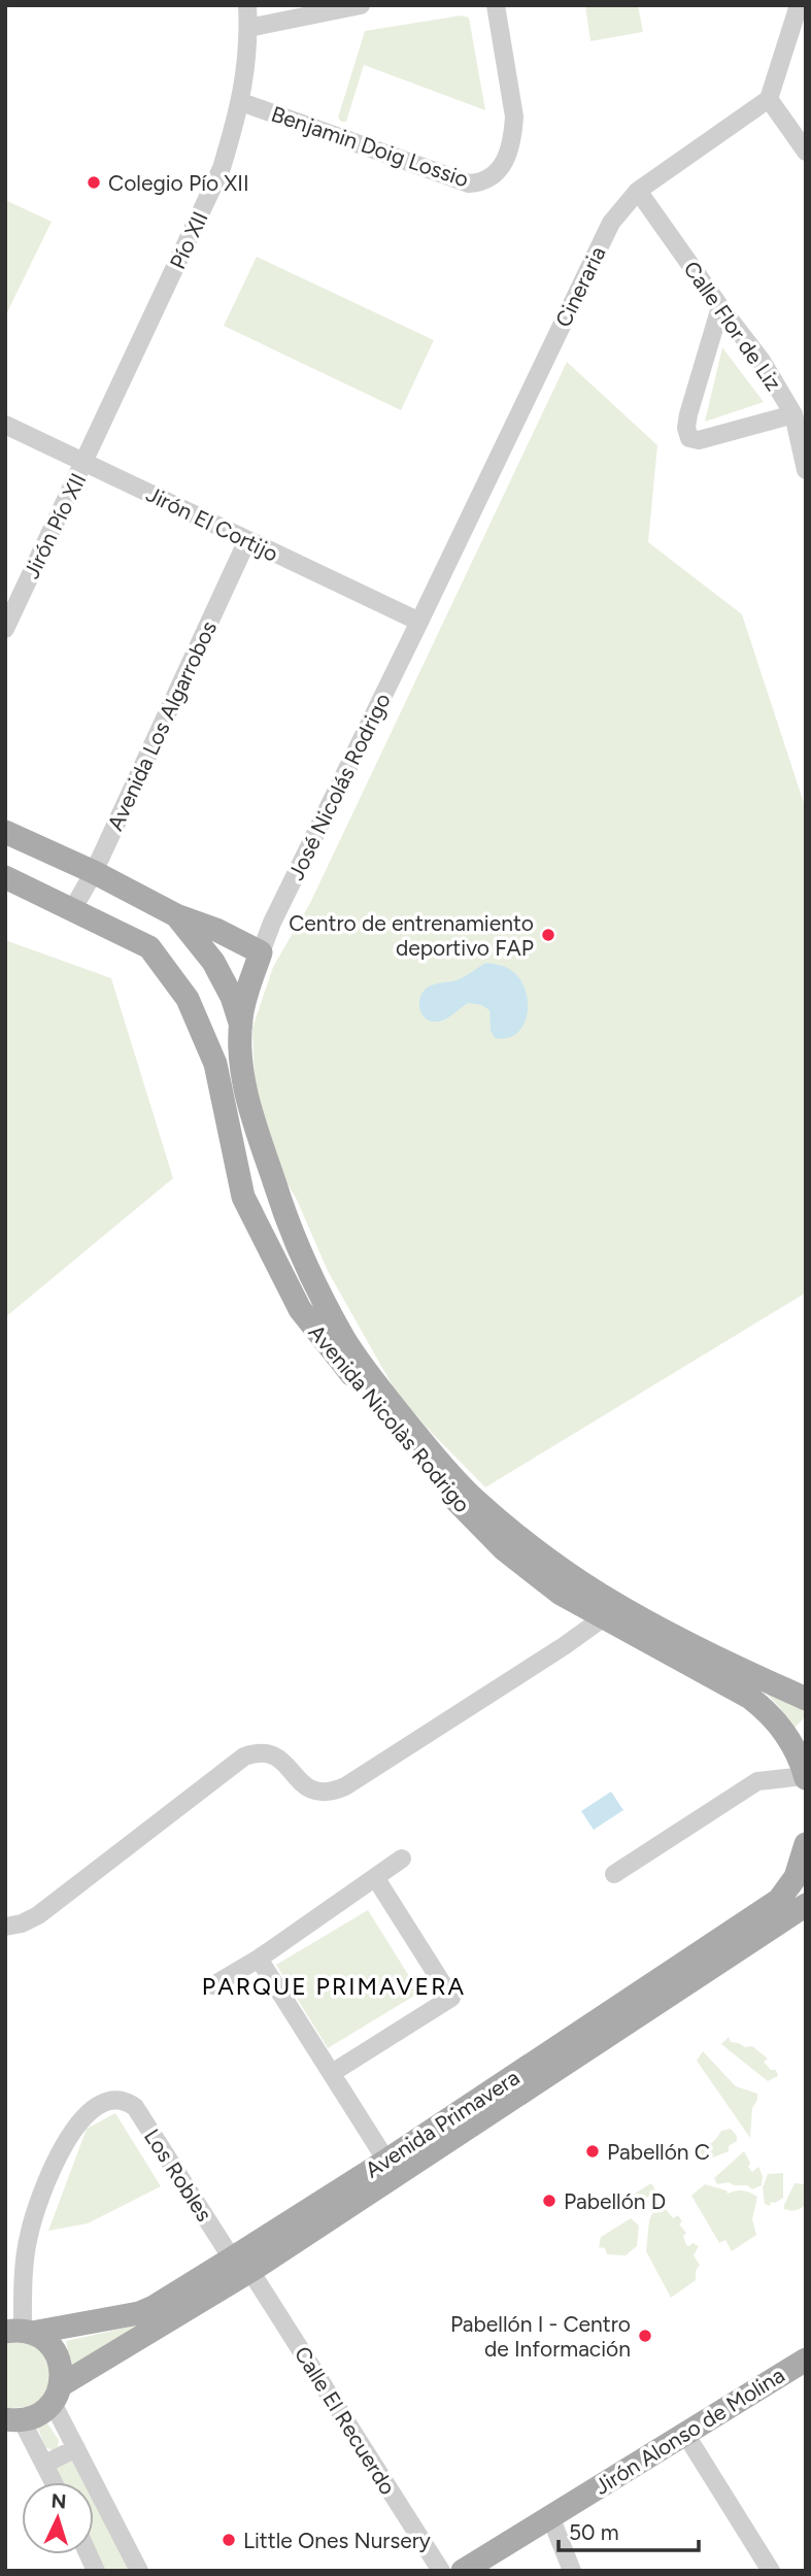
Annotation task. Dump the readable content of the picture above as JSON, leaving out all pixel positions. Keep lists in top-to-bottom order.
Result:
{
  "streets": {
    "main road": ["Avenida Nicolàs Rodrigo", "Avenida Primavera", "Jirón Alonso de Molina"],
    "street": [
      "Benjamin Doig Lossio",
      "Pío XII",
      "Cineraria",
      "Calle Flor de Liz",
      "Jirón El Cortijo",
      "Jirón Pío XII",
      "Avenida Los Algarrobos",
      "José Nicolás Rodrigo",
      "Los Robles",
      "Calle El Recuerdo"
    ]
  },
  "crossings": [
    ["Benjamin Doig Lossio", "Pío XII"],
    ["Pío XII", "Jirón El Cortijo"],
    ["Pío XII", "Jirón Pío XII"],
    ["Cineraria", "Calle Flor de Liz"],
    ["Cineraria", "Jirón El Cortijo"],
    ["Cineraria", "José Nicolás Rodrigo"],
    ["Jirón El Cortijo", "Jirón Pío XII"],
    ["Jirón El Cortijo", "Avenida Los Algarrobos"],
    ["Jirón El Cortijo", "José Nicolás Rodrigo"],
    ["Avenida Los Algarrobos", "Avenida Nicolàs Rodrigo"],
    ["José Nicolás Rodrigo", "Avenida Nicolàs Rodrigo"],
    ["Avenida Primavera", "Los Robles"],
    ["Avenida Primavera", "Calle El Recuerdo"],
    ["Los Robles", "Calle El Recuerdo"]
  ],
  "districts": ["PARQUE PRIMAVERA"],
  "places": [
    "Colegio Pío XII",
    "Centro de entrenamiento deportivo FAP",
    "Pabellón C",
    "Pabellón D",
    "Pabellón I - Centro de Información",
    "Little Ones Nursery"
  ],
  "scale_bar": "50 m",
  "north": "top"
}
